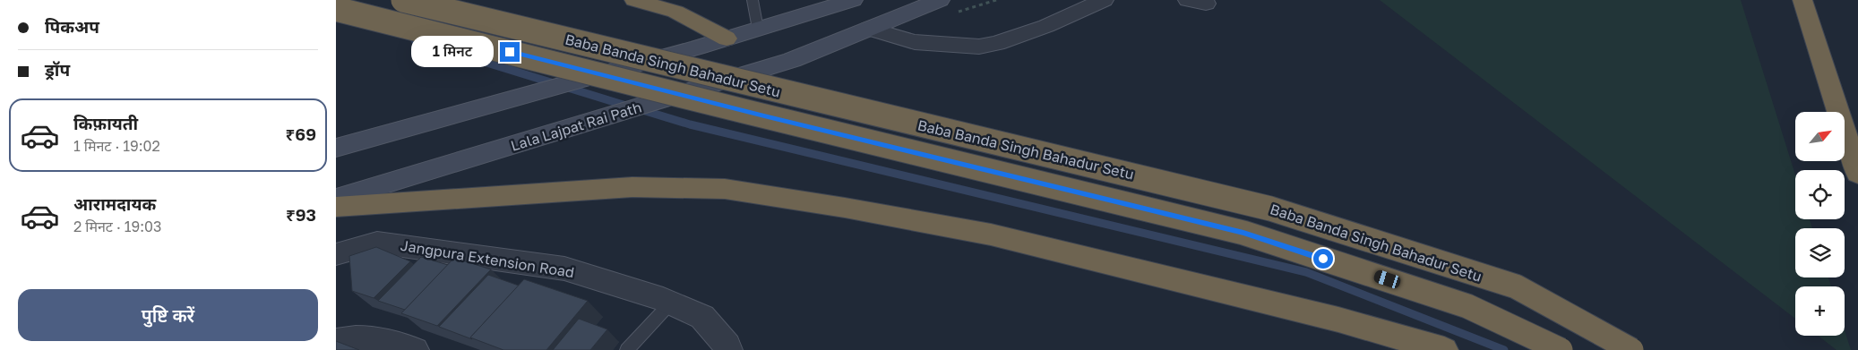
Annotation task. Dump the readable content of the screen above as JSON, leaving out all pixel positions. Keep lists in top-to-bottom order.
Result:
{
  "streets": {
    "highway": ["Baba Banda Singh Bahadur Setu"],
    "main road": ["Lala Lajpat Rai Path"],
    "street": ["Jangpura Extension Road"]
  },
  "north": "top right",
  "page": {
    "banner": ["पिकअप", "ड्रॉप"],
    "bubble": "1 मिनट",
    "list": [
      {
        "name": "किफ़ायती",
        "note": "1 मिनट · 19:02",
        "value": "₹69"
      },
      {
        "name": "आरामदायक",
        "note": "2 मिनट · 19:03",
        "value": "₹93"
      }
    ],
    "map_buttons": "+",
    "buttons": "पुष्टि करें"
  }
}
